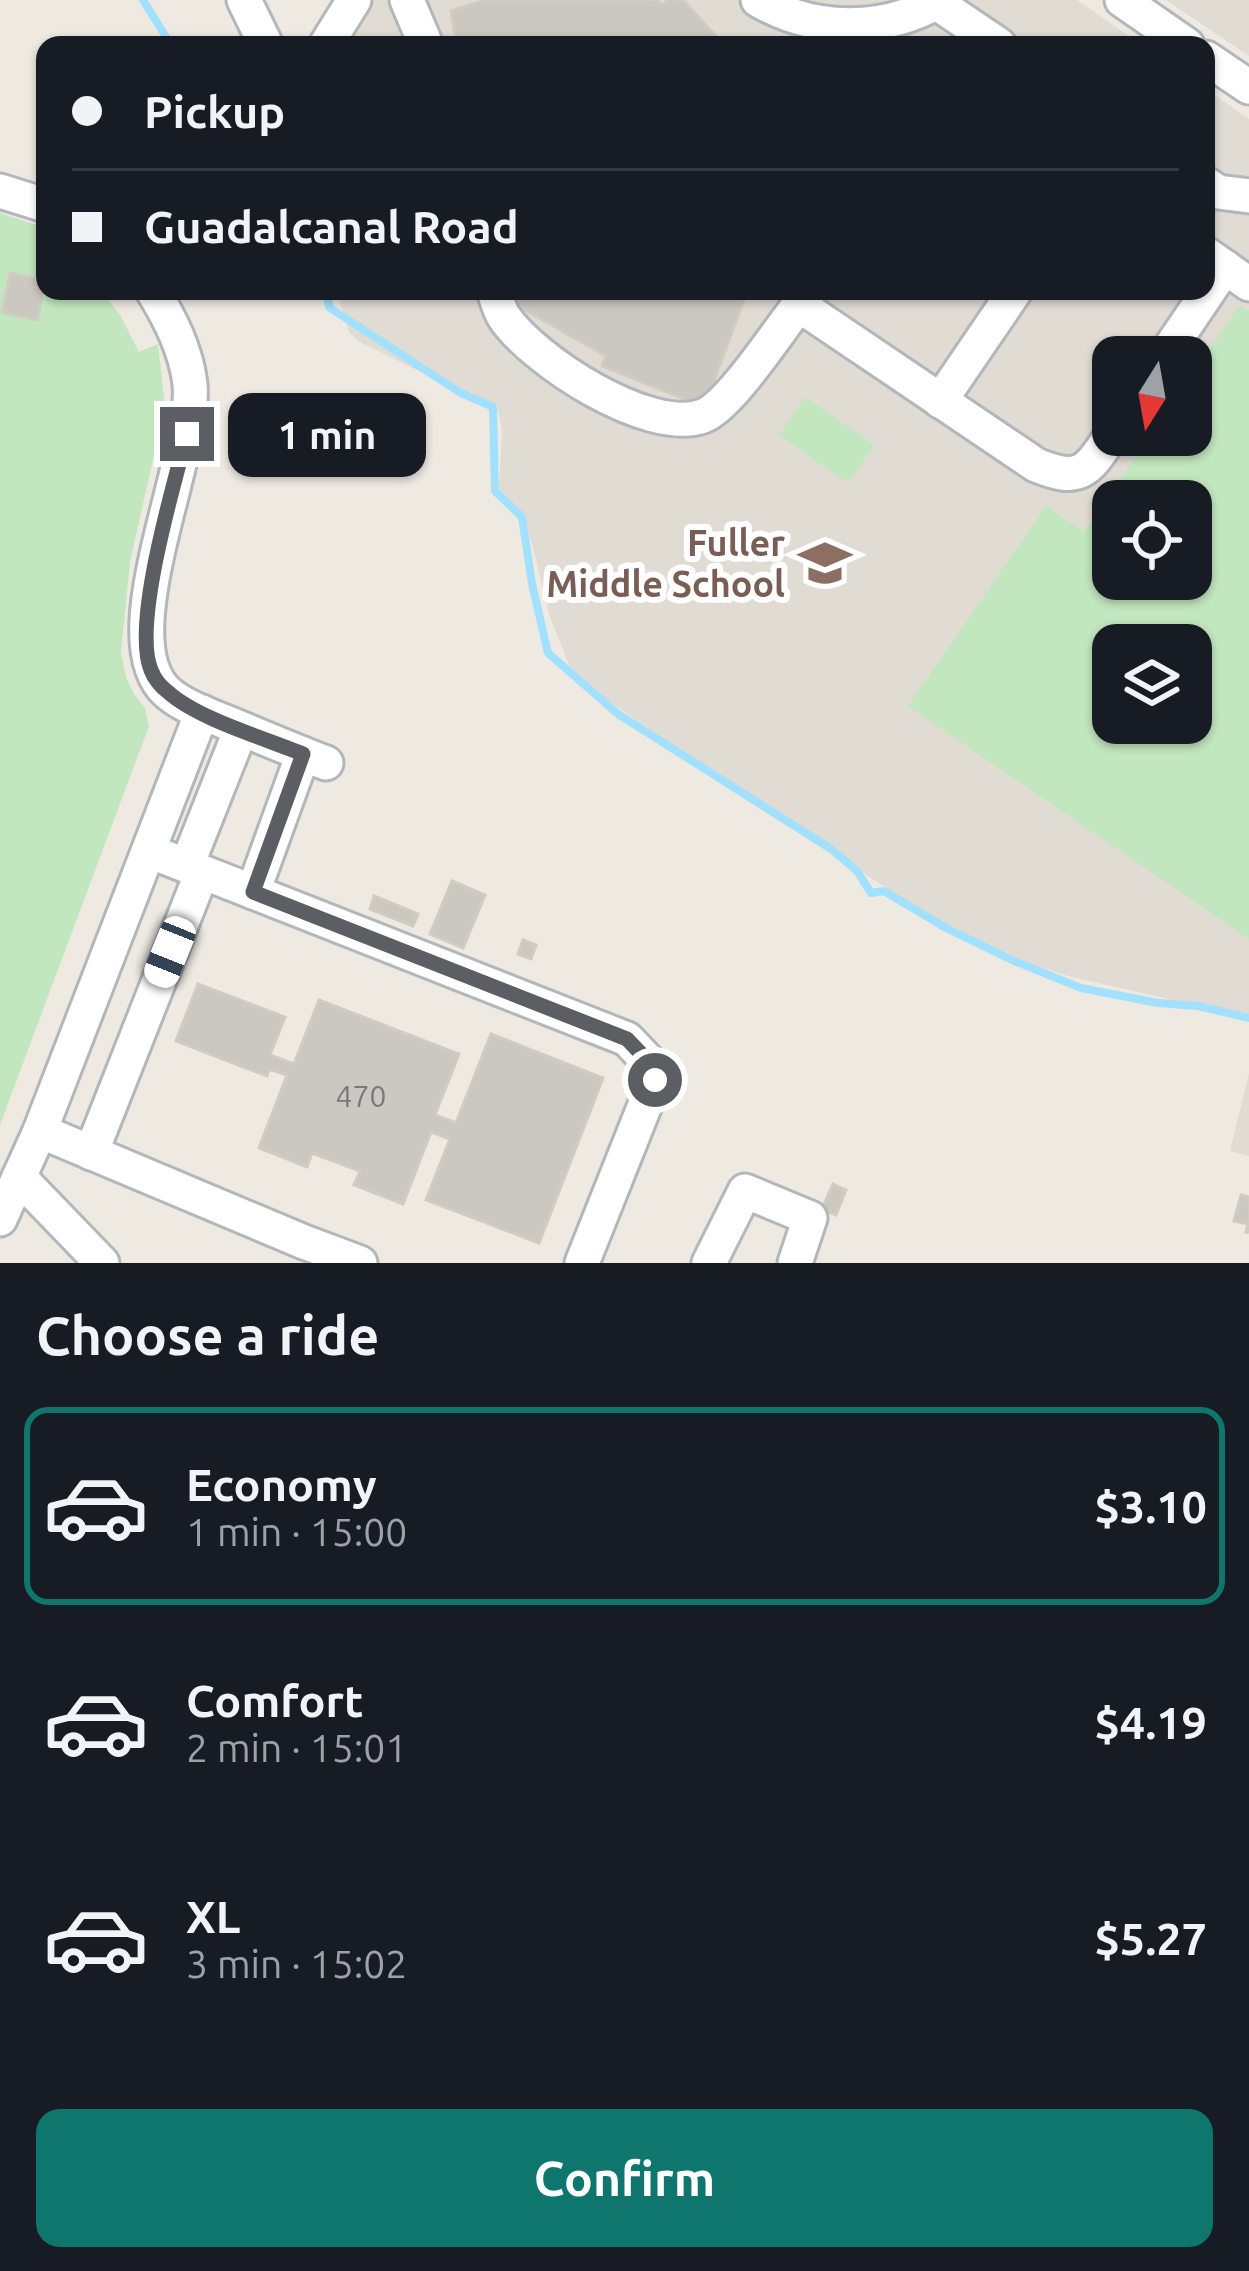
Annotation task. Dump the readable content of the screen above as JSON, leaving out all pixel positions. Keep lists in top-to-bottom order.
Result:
{
  "places": {
    "school or university": ["Fuller Middle School"]
  },
  "house_numbers": ["470"],
  "north": "bottom",
  "page": {
    "banner": ["Pickup", "Guadalcanal Road"],
    "bubble": "1 min",
    "heading": "Choose a ride",
    "list": [
      {
        "name": "Economy",
        "note": "1 min · 15:00",
        "value": "$3.10"
      },
      {
        "name": "Comfort",
        "note": "2 min · 15:01",
        "value": "$4.19"
      },
      {
        "name": "XL",
        "note": "3 min · 15:02",
        "value": "$5.27"
      }
    ],
    "buttons": "Confirm"
  }
}
